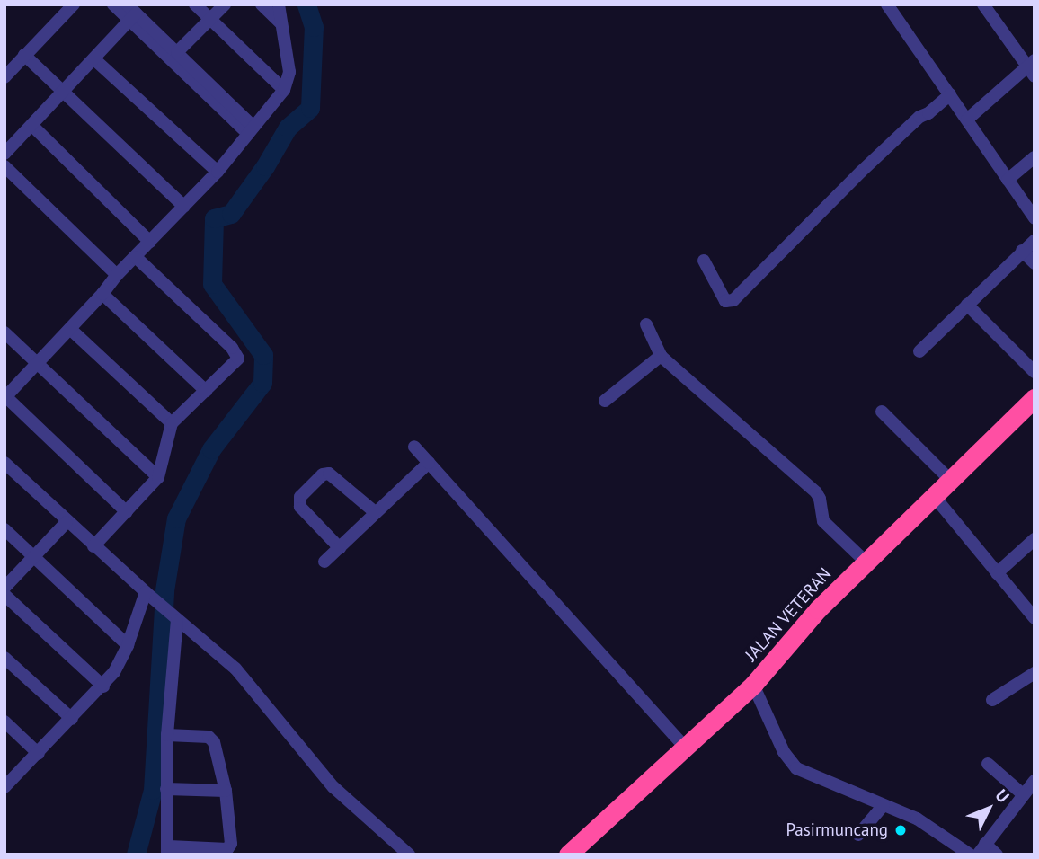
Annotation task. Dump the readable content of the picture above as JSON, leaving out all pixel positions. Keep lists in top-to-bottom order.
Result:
{
  "streets": {
    "highway": ["JALAN VETERAN"]
  },
  "places": ["Pasirmuncang"],
  "north": "top right"
}
